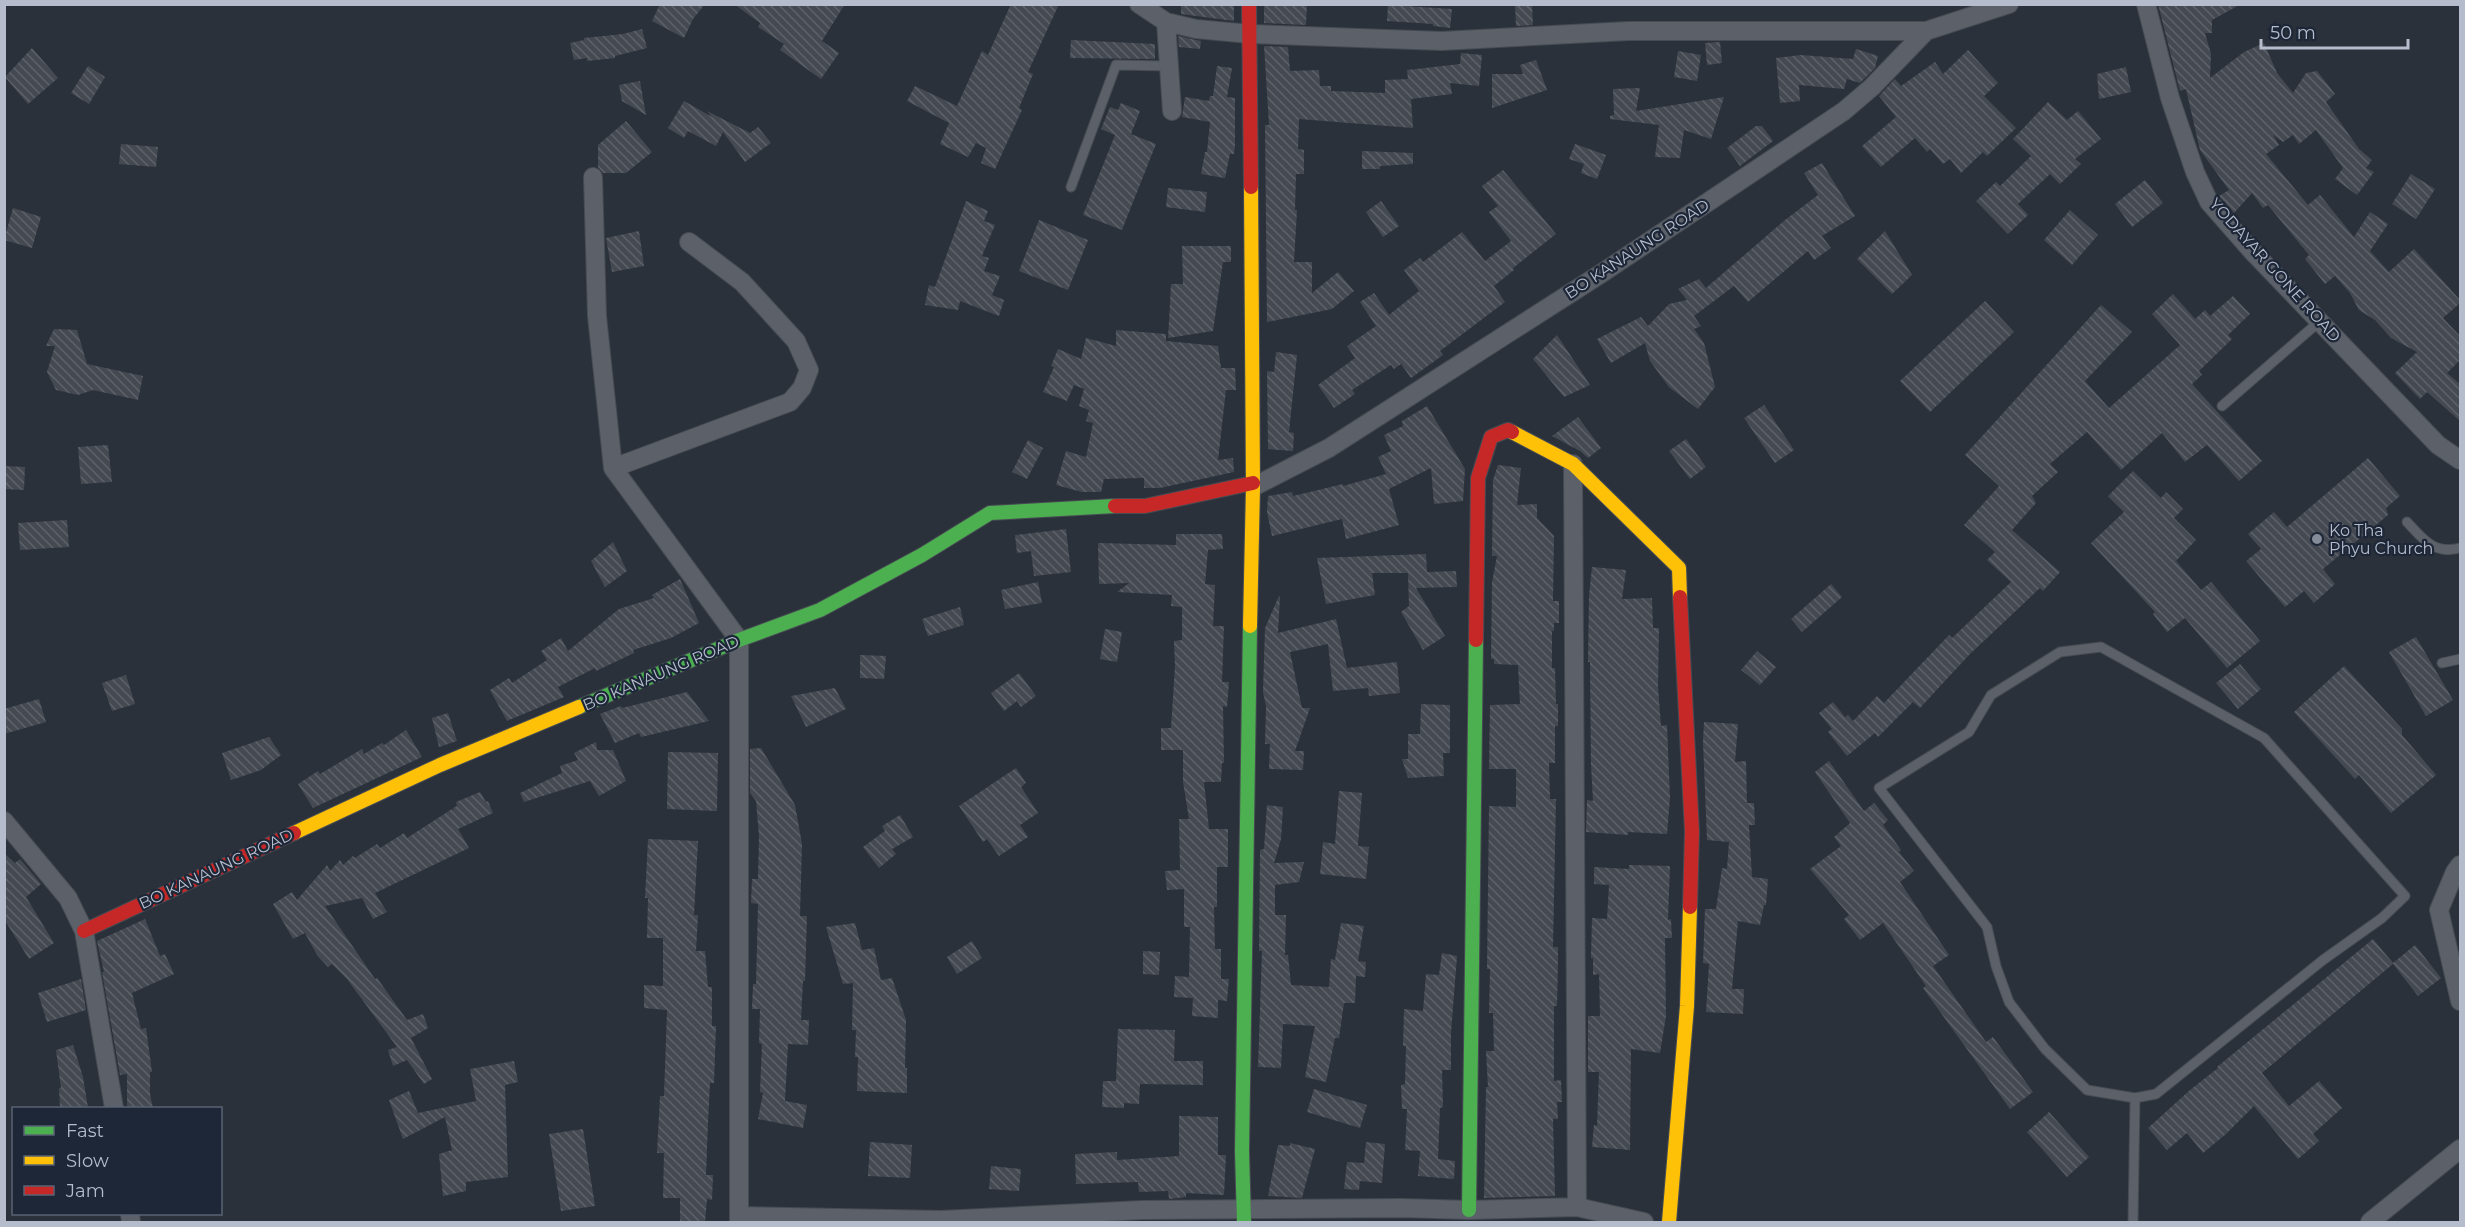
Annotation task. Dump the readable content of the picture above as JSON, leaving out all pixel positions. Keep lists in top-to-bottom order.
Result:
{
  "streets": {
    "street": ["BO KANAUNG ROAD", "YODAYAR GONE ROAD"]
  },
  "places": ["Ko Tha Phyu Church"],
  "legend": ["Fast", "Slow", "Jam"],
  "scale_bar": "50 m"
}
